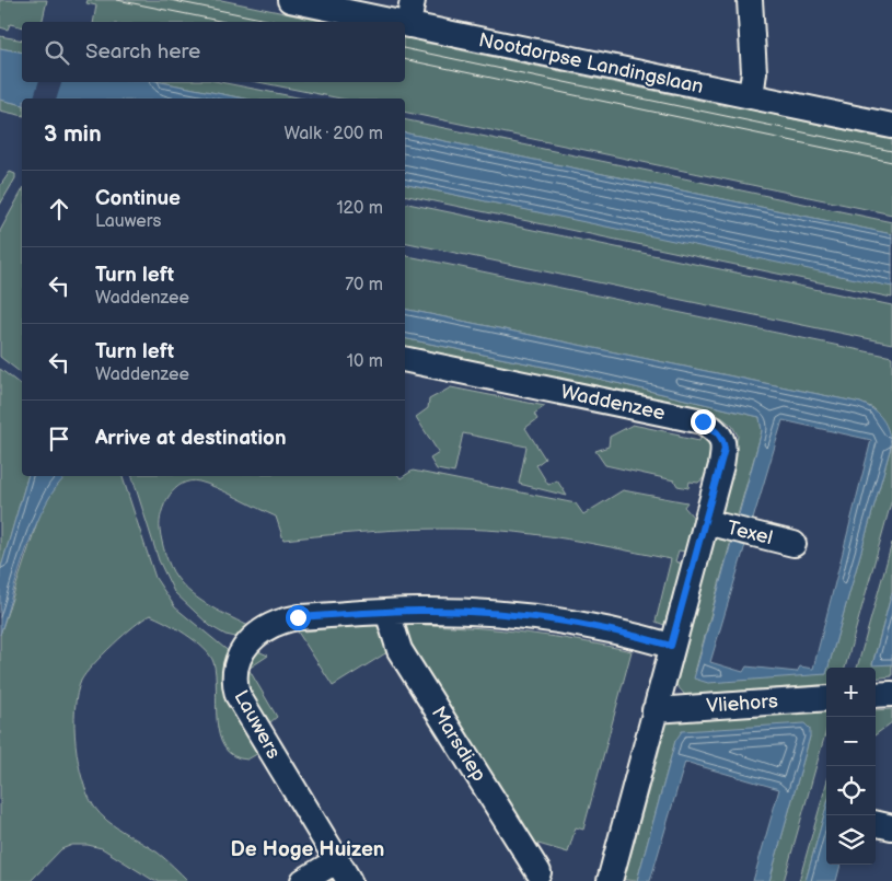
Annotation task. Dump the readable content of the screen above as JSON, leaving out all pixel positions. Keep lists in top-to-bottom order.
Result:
{
  "streets": {
    "street": [
      "Nootdorpse Landingslaan",
      "Waddenzee",
      "Texel",
      "Vliehors",
      "Lauwers",
      "Marsdiep"
    ]
  },
  "crossings": [
    ["Waddenzee", "Texel"],
    ["Waddenzee", "Vliehors"],
    ["Waddenzee", "Lauwers"],
    ["Lauwers", "Marsdiep"]
  ],
  "districts": ["De Hoge Huizen"],
  "page": {
    "search": "Search here",
    "heading": ["3 min", "Walk · 200 m"],
    "list": [
      ["Continue", "Lauwers", "120 m"],
      ["Turn left", "Waddenzee", "70 m"],
      ["Turn left", "Waddenzee", "10 m"],
      "Arrive at destination"
    ],
    "map_buttons": ["+", "−"]
  }
}
